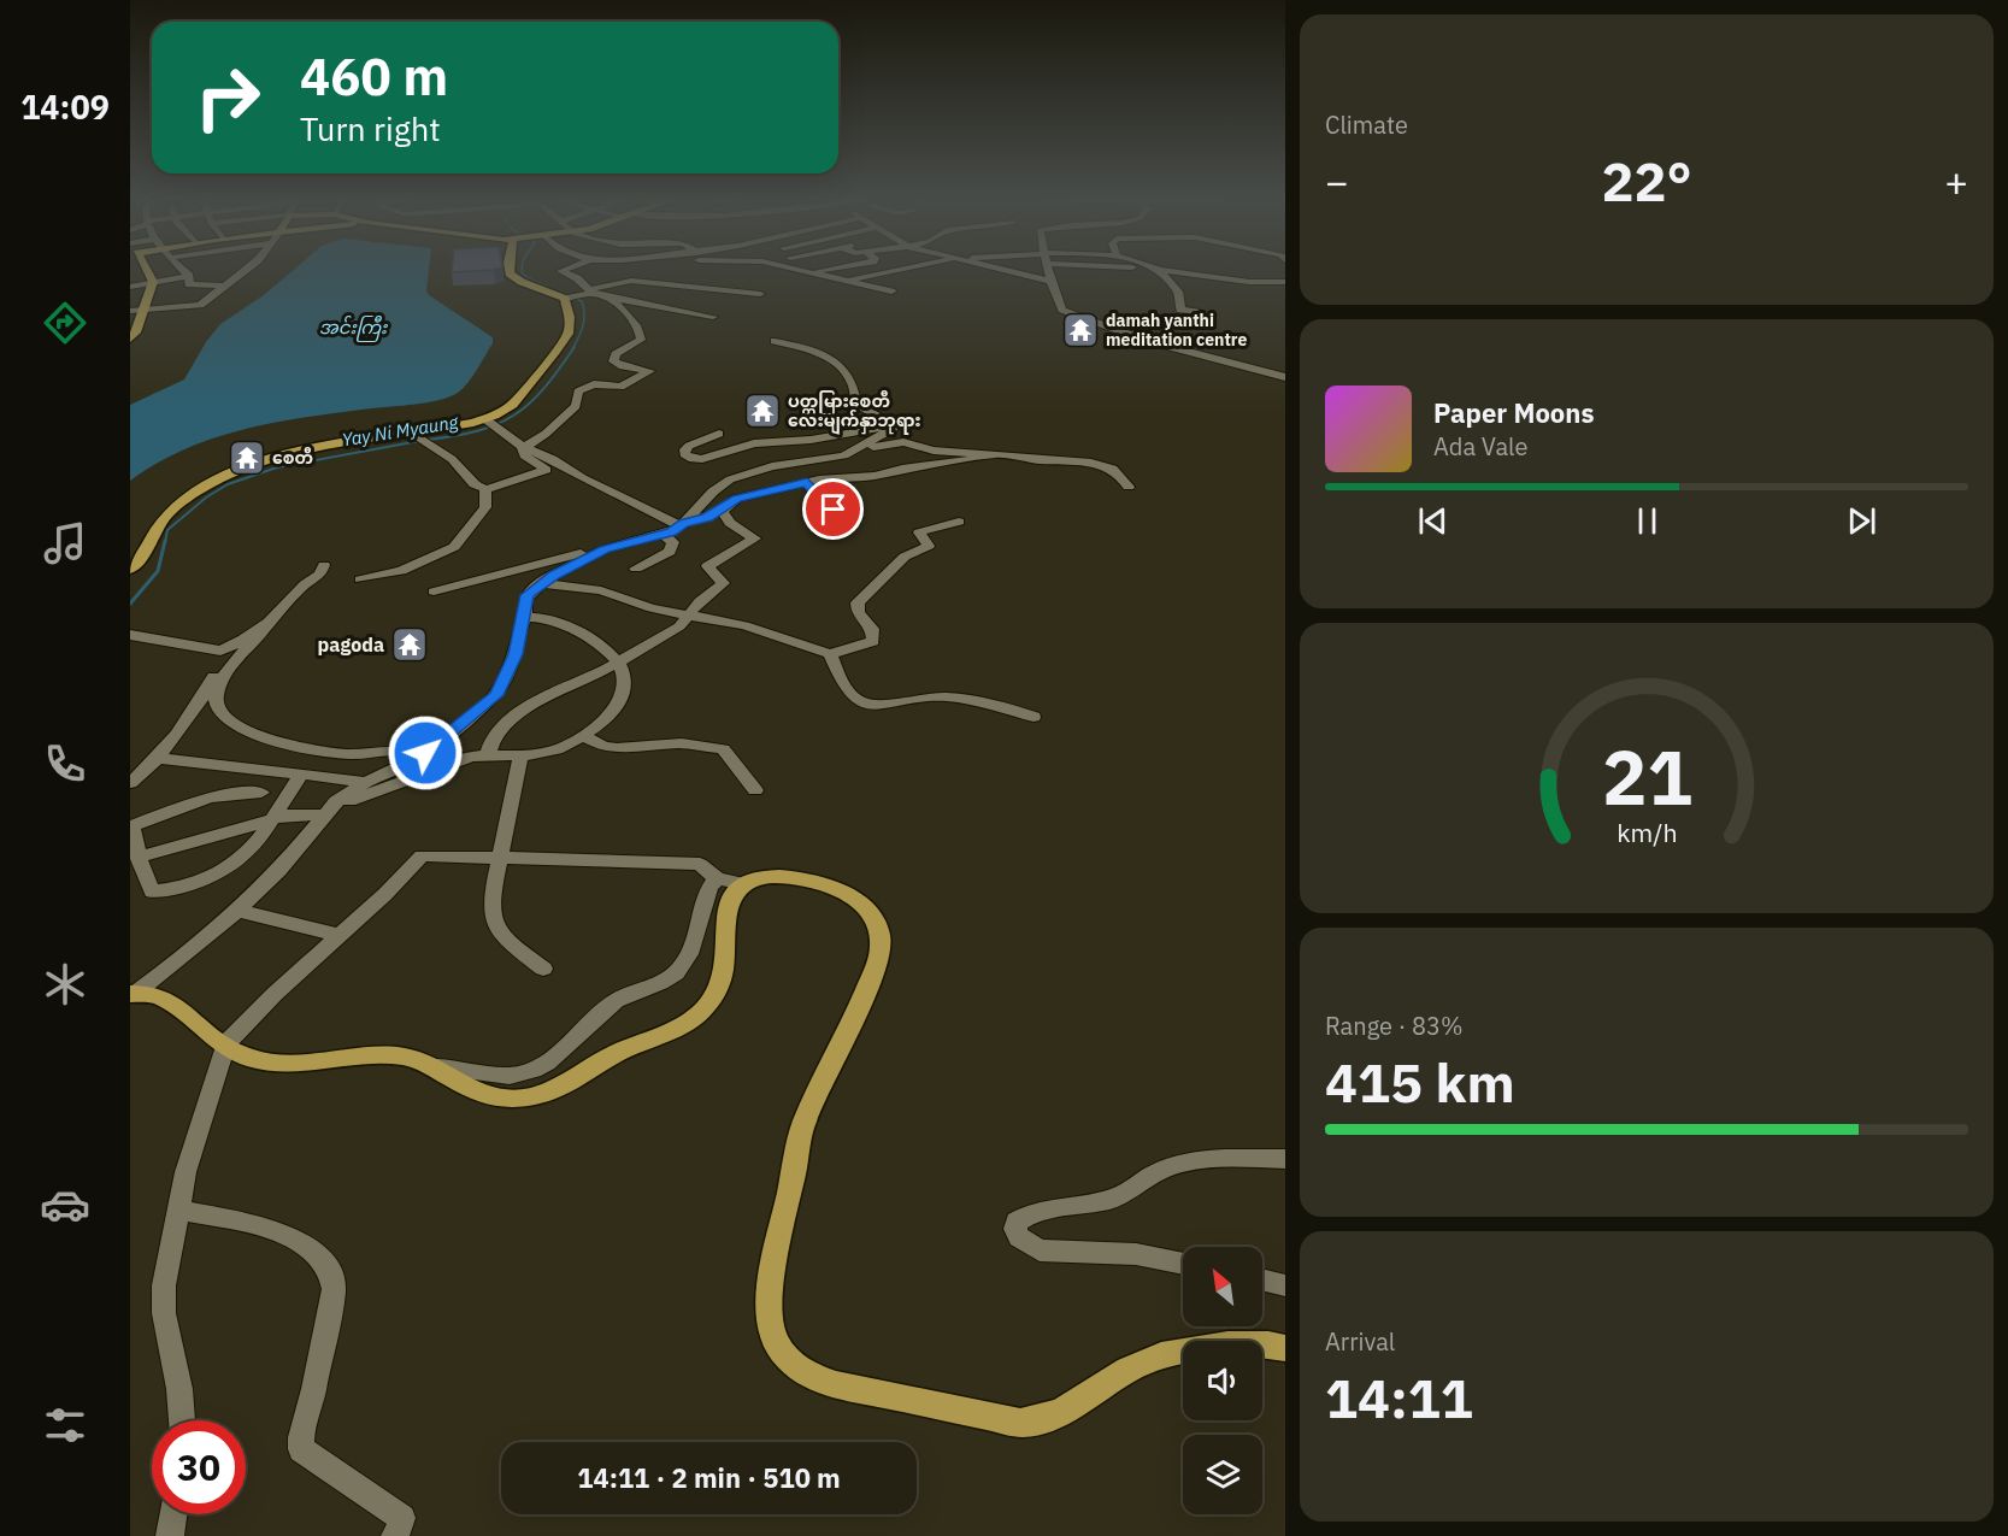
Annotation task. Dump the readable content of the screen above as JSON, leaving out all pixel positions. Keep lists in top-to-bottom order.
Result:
{
  "water": ["အင်းကြီး", "Yay Ni Myaung"],
  "places": {
    "temple": [
      "damah yanthi meditation centre",
      "ပတ္တမြား‌စေတီ‌ လေးမျက်နှာဘုရား",
      "စေတီ",
      "pagoda"
    ]
  },
  "north": "top left",
  "page": {
    "tabs": "14:09",
    "tile": [
      "Climate",
      ["Range · 83%", "415 km"],
      ["Arrival", "14:11"]
    ],
    "turn": ["460 m", "Turn right"],
    "heat": ["−", "22°", "+"],
    "song": ["Paper Moons", "Ada Vale"],
    "limit": "30",
    "trip": "14:11 · 2 min · 510 m",
    "gauge": ["21", "km/h"]
  }
}
